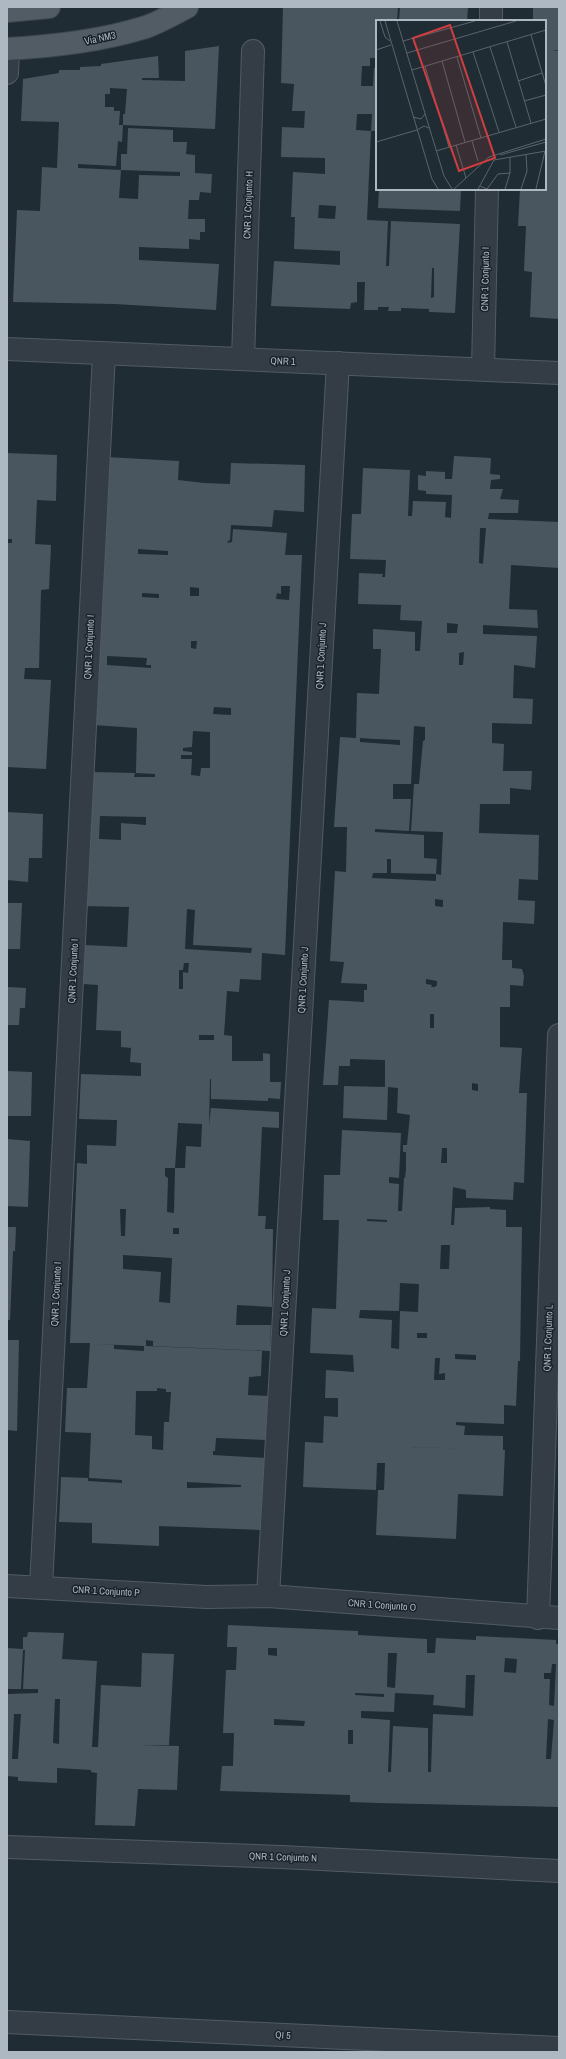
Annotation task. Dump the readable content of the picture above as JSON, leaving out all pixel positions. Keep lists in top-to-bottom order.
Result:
{
  "streets": {
    "main road": ["Via NM3"],
    "street": [
      "CNR 1 Conjunto H",
      "CNR 1 Conjunto I",
      "QNR 1",
      "QNR 1 Conjunto I",
      "QNR 1 Conjunto J",
      "QNR 1 Conjunto L",
      "CNR 1 Conjunto P",
      "CNR 1 Conjunto O",
      "QNR 1 Conjunto N",
      "QI 5"
    ]
  },
  "crossings": [
    ["CNR 1 Conjunto H", "QNR 1"],
    ["CNR 1 Conjunto I", "QNR 1"],
    ["QNR 1", "QNR 1 Conjunto I"],
    ["QNR 1", "QNR 1 Conjunto J"],
    ["QNR 1 Conjunto I", "CNR 1 Conjunto P"],
    ["QNR 1 Conjunto J", "CNR 1 Conjunto O"],
    ["QNR 1 Conjunto L", "CNR 1 Conjunto O"],
    ["CNR 1 Conjunto P", "CNR 1 Conjunto O"]
  ]
}
